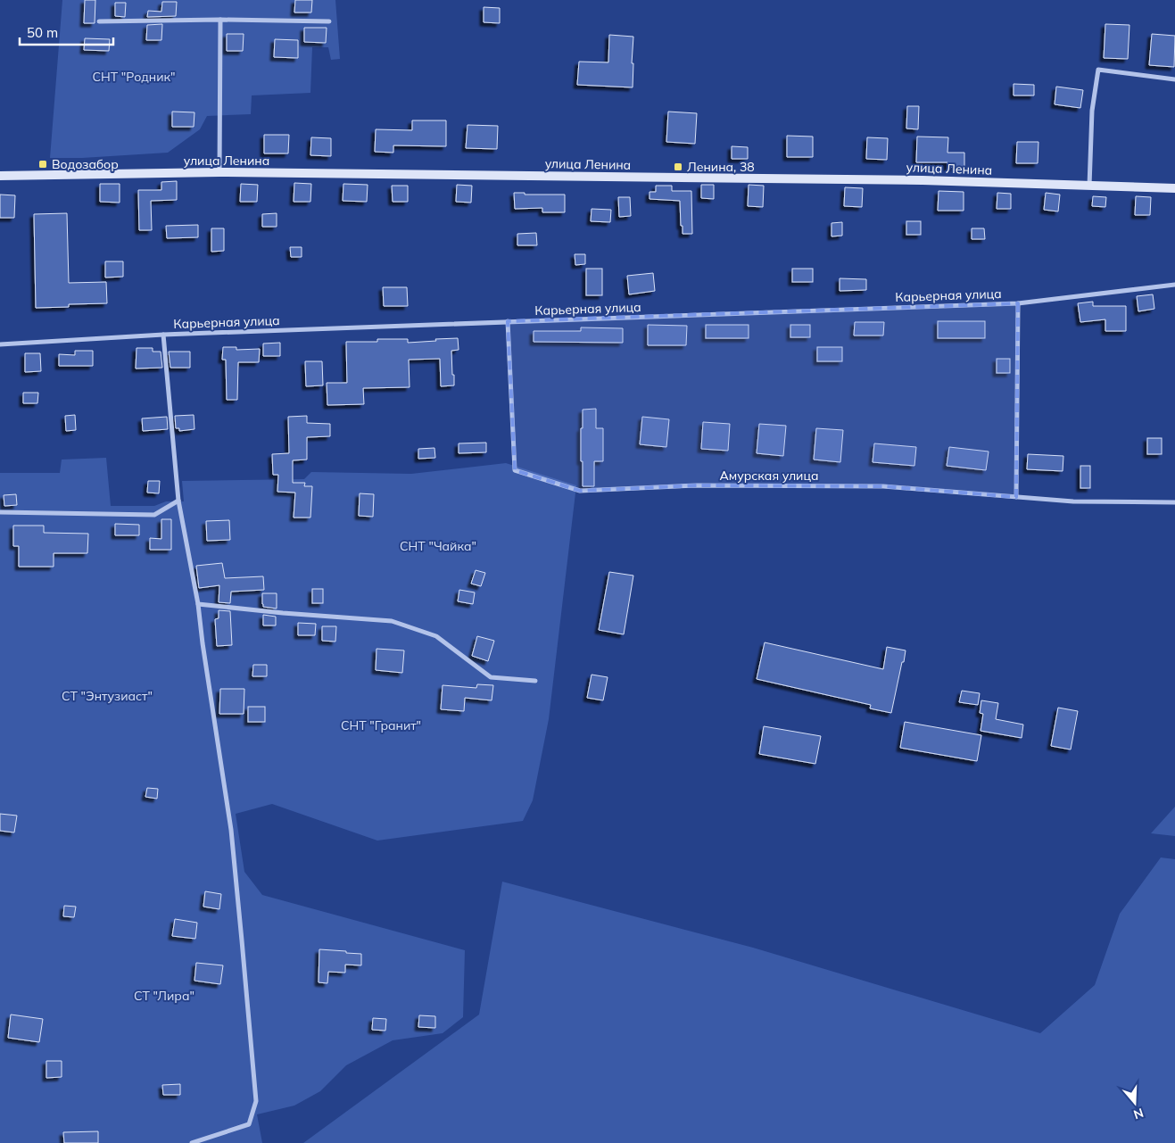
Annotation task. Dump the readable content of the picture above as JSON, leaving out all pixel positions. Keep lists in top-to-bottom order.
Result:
{
  "streets": {
    "street": ["улица Ленина", "Карьерная улица", "Амурская улица"]
  },
  "crossings": [
    ["Карьерная улица", "Амурская улица"]
  ],
  "parks": [
    "СНТ \"Родник\"",
    "СНТ \"Чайка\"",
    "СТ \"Энтузиаст\"",
    "СНТ \"Гранит\"",
    "СТ \"Лира\""
  ],
  "places": {
    "transit": ["Водозабор", "Ленина, 38"]
  },
  "scale_bar": "50 m",
  "north": "bottom"
}
